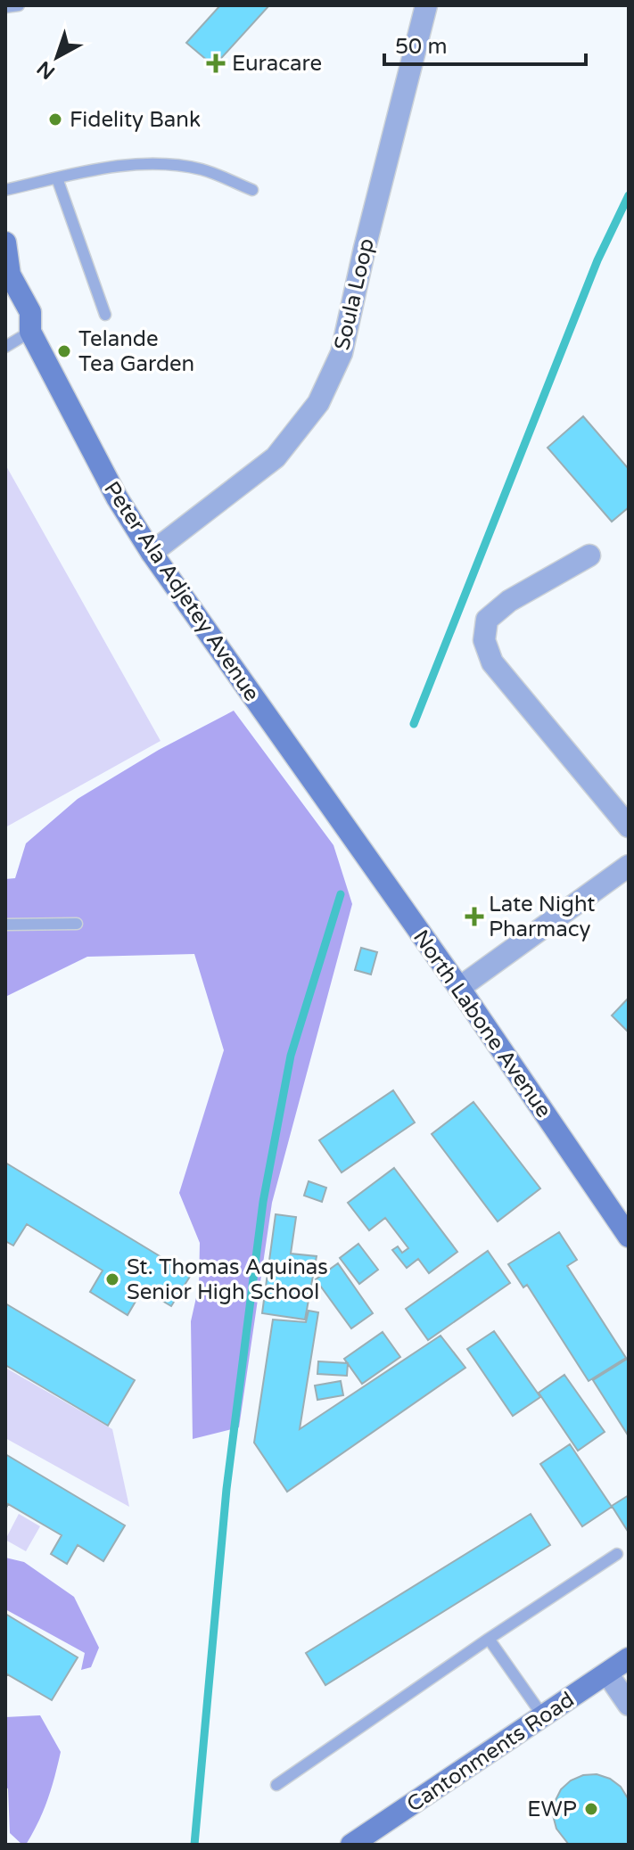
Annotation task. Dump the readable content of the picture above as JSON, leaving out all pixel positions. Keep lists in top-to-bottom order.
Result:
{
  "streets": {
    "street": [
      "Soula Loop",
      "Peter Ala Adjetey Avenue",
      "North Labone Avenue",
      "Cantonments Road"
    ]
  },
  "crossings": [
    ["Soula Loop", "Peter Ala Adjetey Avenue"],
    ["Peter Ala Adjetey Avenue", "North Labone Avenue"]
  ],
  "places": {
    "health": ["Euracare", "Late Night Pharmacy"],
    "other": [
      "Fidelity Bank",
      "Telande Tea Garden",
      "St. Thomas Aquinas Senior High School",
      "EWP"
    ]
  },
  "scale_bar": "50 m",
  "north": "bottom left"
}
